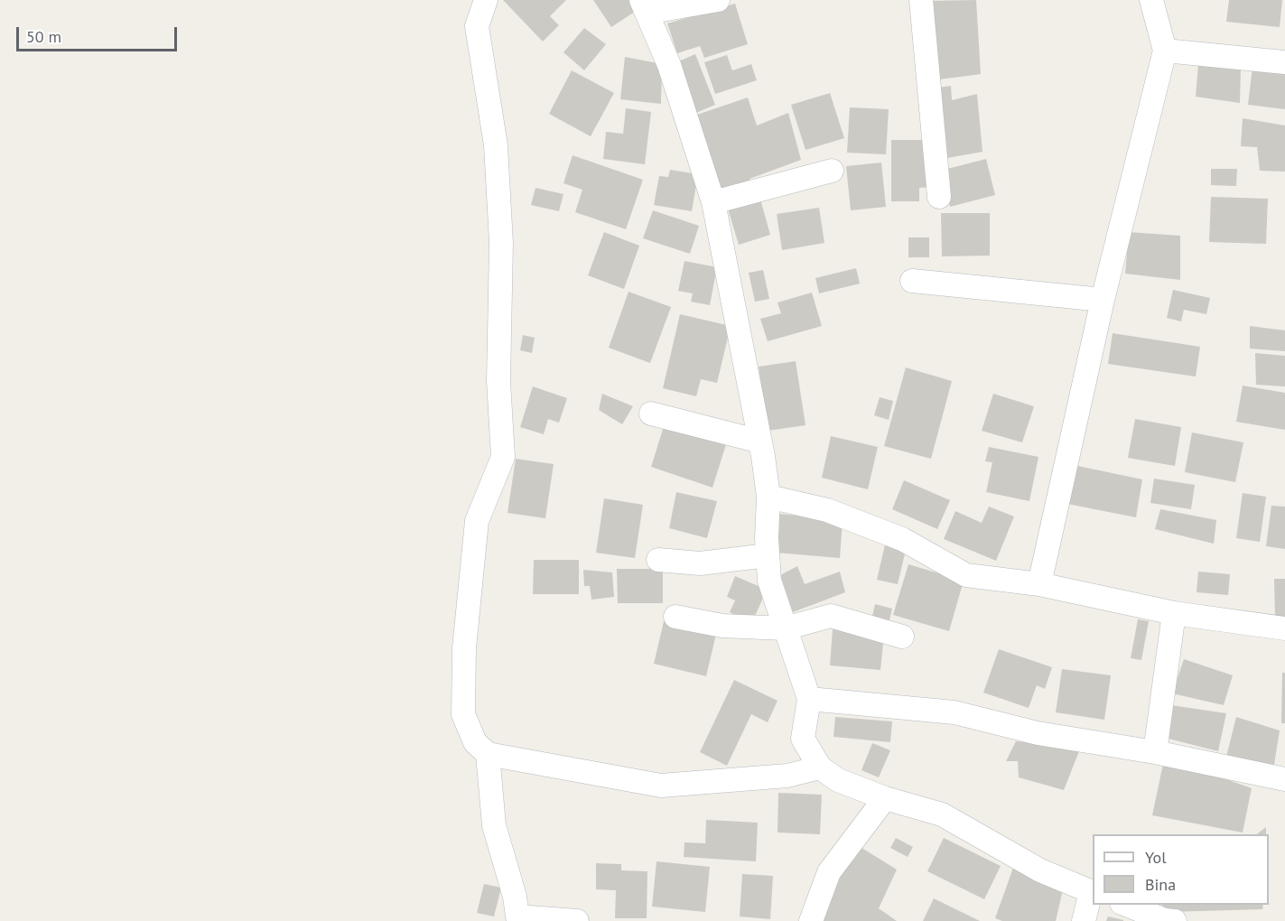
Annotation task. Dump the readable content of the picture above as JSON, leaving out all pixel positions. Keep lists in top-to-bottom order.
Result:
{
  "legend": ["Yol", "Bina"],
  "scale_bar": "50 m"
}
